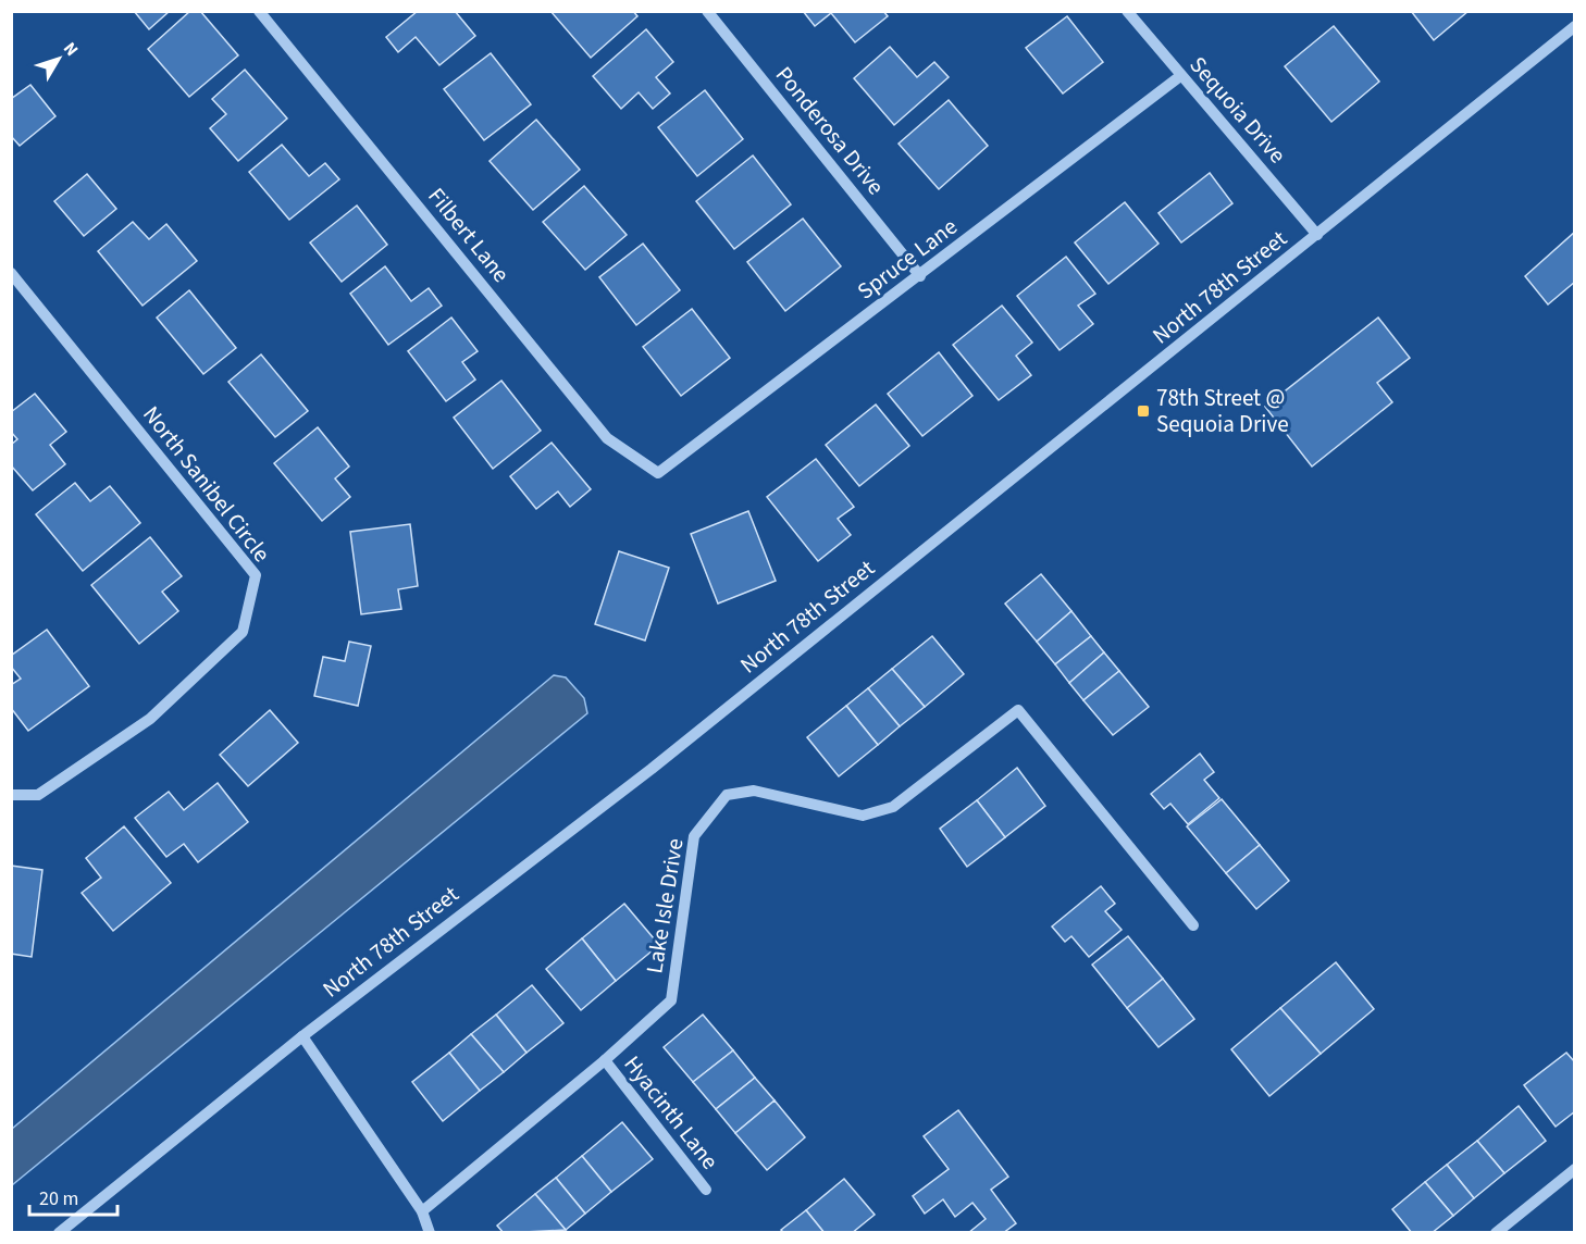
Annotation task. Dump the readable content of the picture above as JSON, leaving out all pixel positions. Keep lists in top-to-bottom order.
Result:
{
  "streets": {
    "street": [
      "Sequoia Drive",
      "Ponderosa Drive",
      "Filbert Lane",
      "Spruce Lane",
      "North 78th Street",
      "North Sanibel Circle",
      "Lake Isle Drive",
      "Hyacinth Lane"
    ]
  },
  "crossings": [
    ["Sequoia Drive", "Spruce Lane"],
    ["Sequoia Drive", "North 78th Street"],
    ["Ponderosa Drive", "Spruce Lane"],
    ["Filbert Lane", "Spruce Lane"],
    ["Lake Isle Drive", "Hyacinth Lane"]
  ],
  "places": {
    "transit": ["78th Street @ Sequoia Drive"]
  },
  "scale_bar": "20 m",
  "north": "top right"
}
